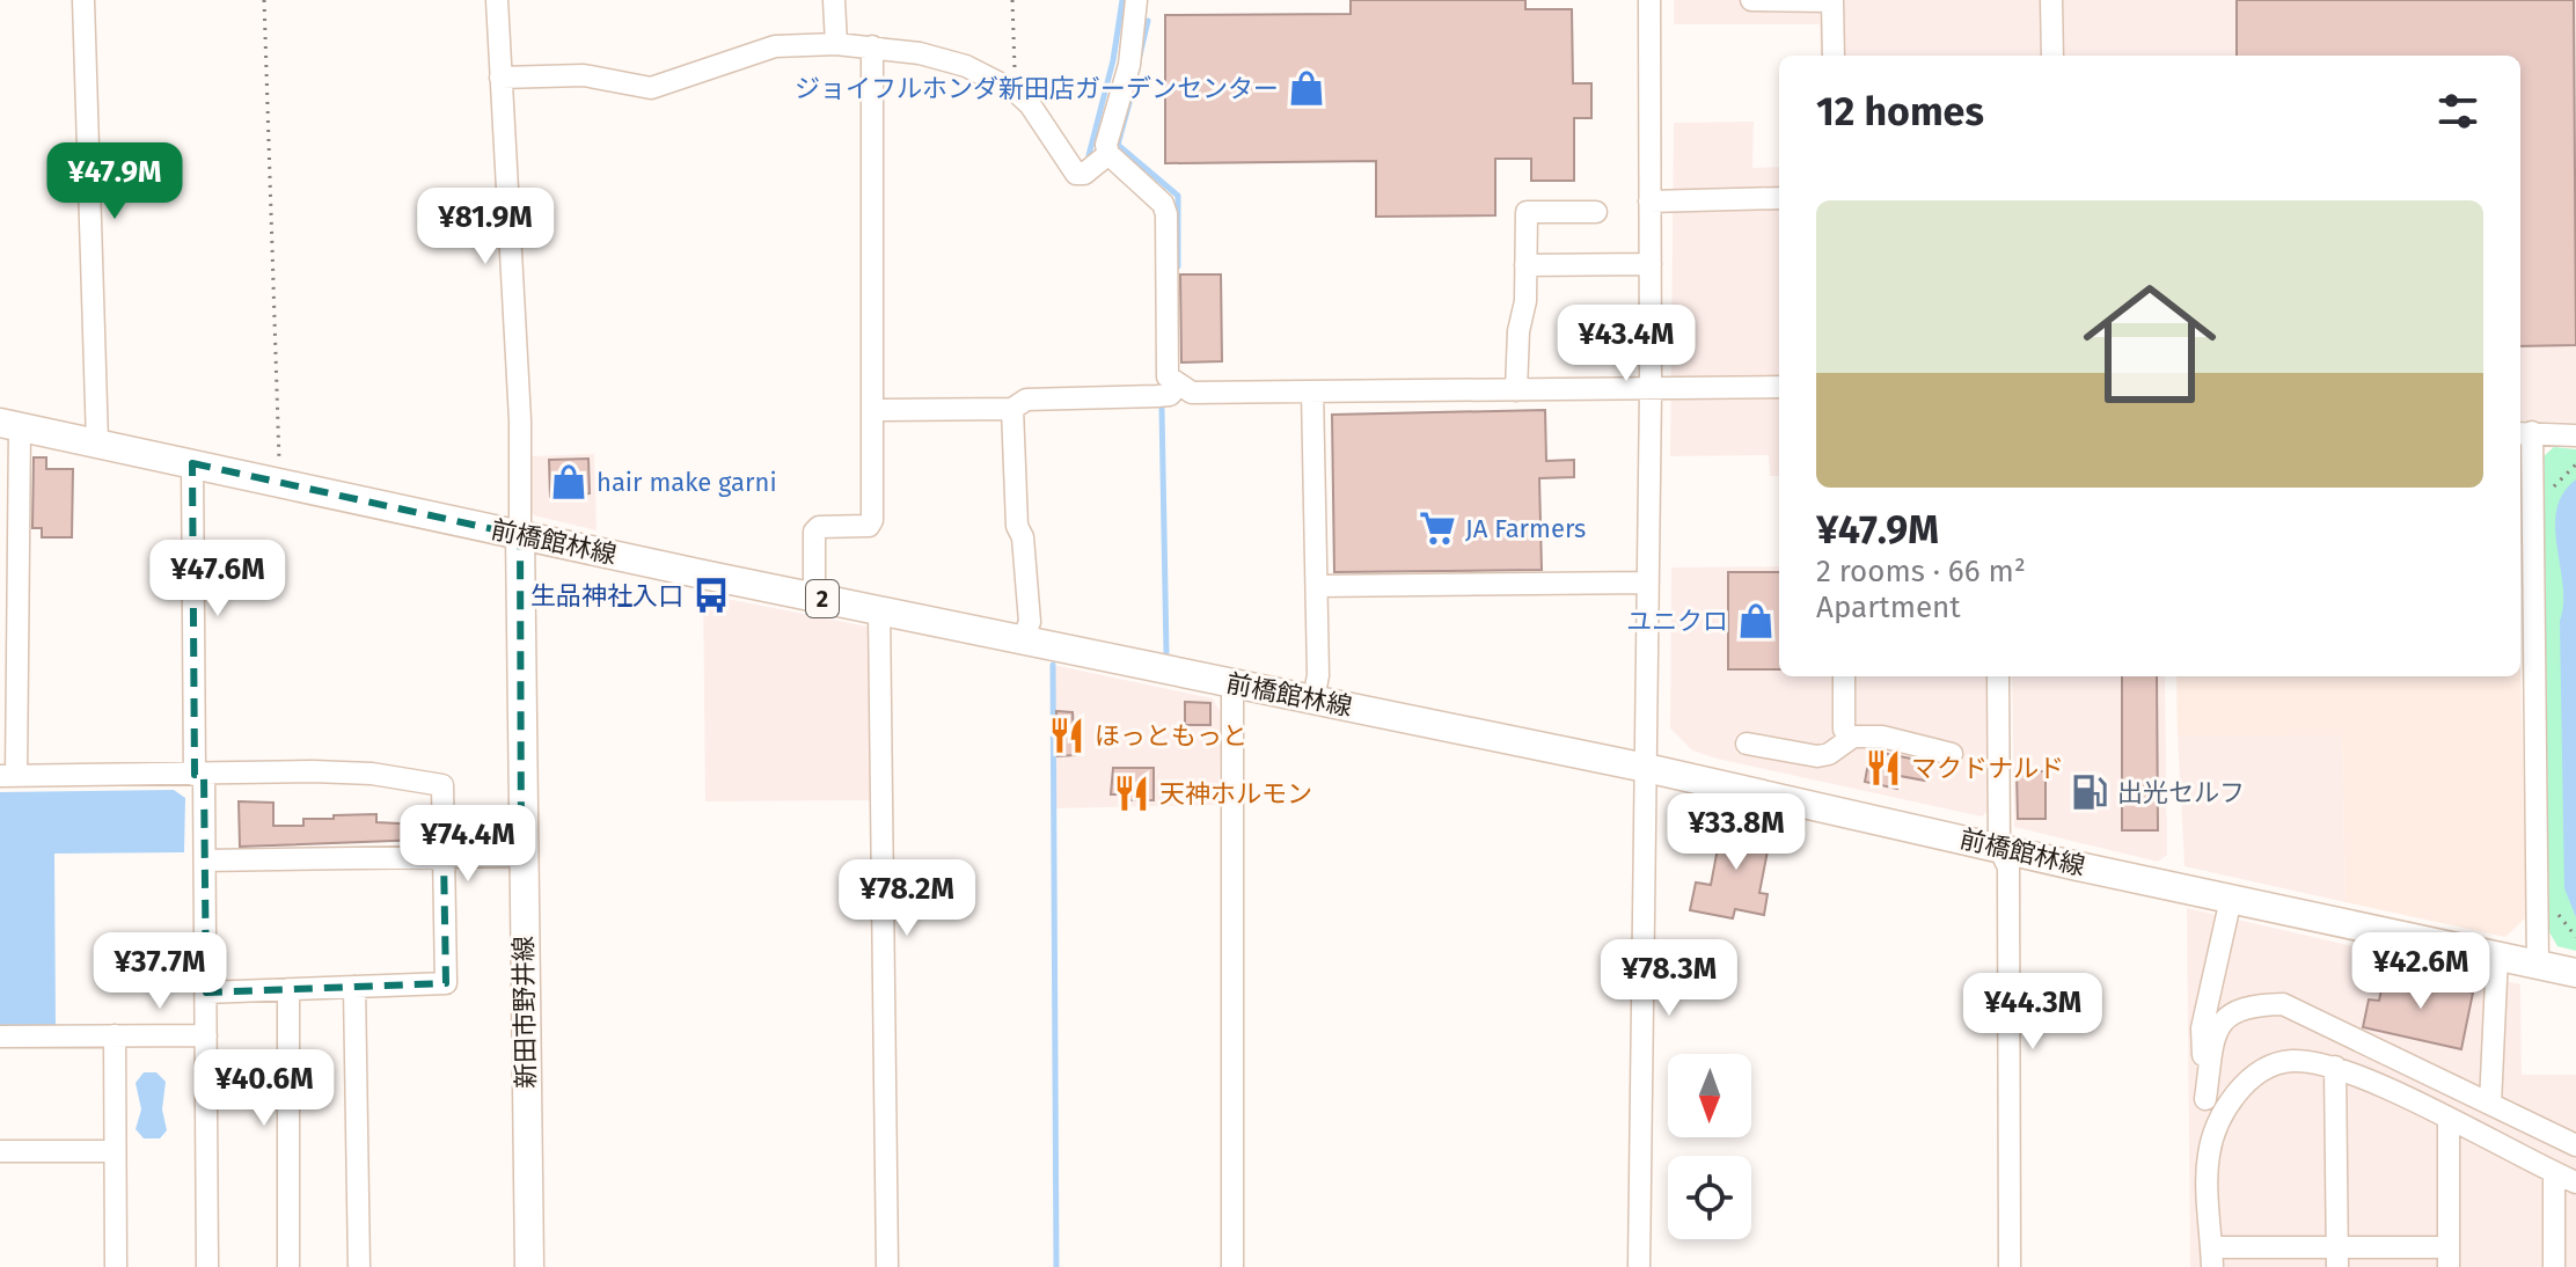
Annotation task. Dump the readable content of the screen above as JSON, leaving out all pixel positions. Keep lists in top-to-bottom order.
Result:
{
  "streets": {
    "main road": ["前橋館林線", "2", "新田市野井線"]
  },
  "crossings": [
    ["前橋館林線", "新田市野井線"]
  ],
  "places": {
    "shop": ["ジョイフルホンダ新田店ガーデンセンター", "hair make garni", "ユニクロ"],
    "supermarket": ["JA Farmers"],
    "bus stop": ["生品神社入口"],
    "restaurant": ["ほっともっと", "マクドナルド", "天神ホルモン"],
    "fuel station": ["出光セルフ"]
  },
  "north": "bottom",
  "page": {
    "heading": "12 homes",
    "price": [
      "¥47.9M",
      "¥81.9M",
      "¥43.4M",
      "¥47.6M",
      "¥33.8M",
      "¥74.4M",
      "¥78.2M",
      "¥37.7M",
      "¥42.6M",
      "¥78.3M",
      "¥44.3M",
      "¥40.6M"
    ],
    "list": [
      {
        "name": "¥47.9M",
        "note": "2 rooms · 66 m² · Apartment"
      }
    ]
  }
}
